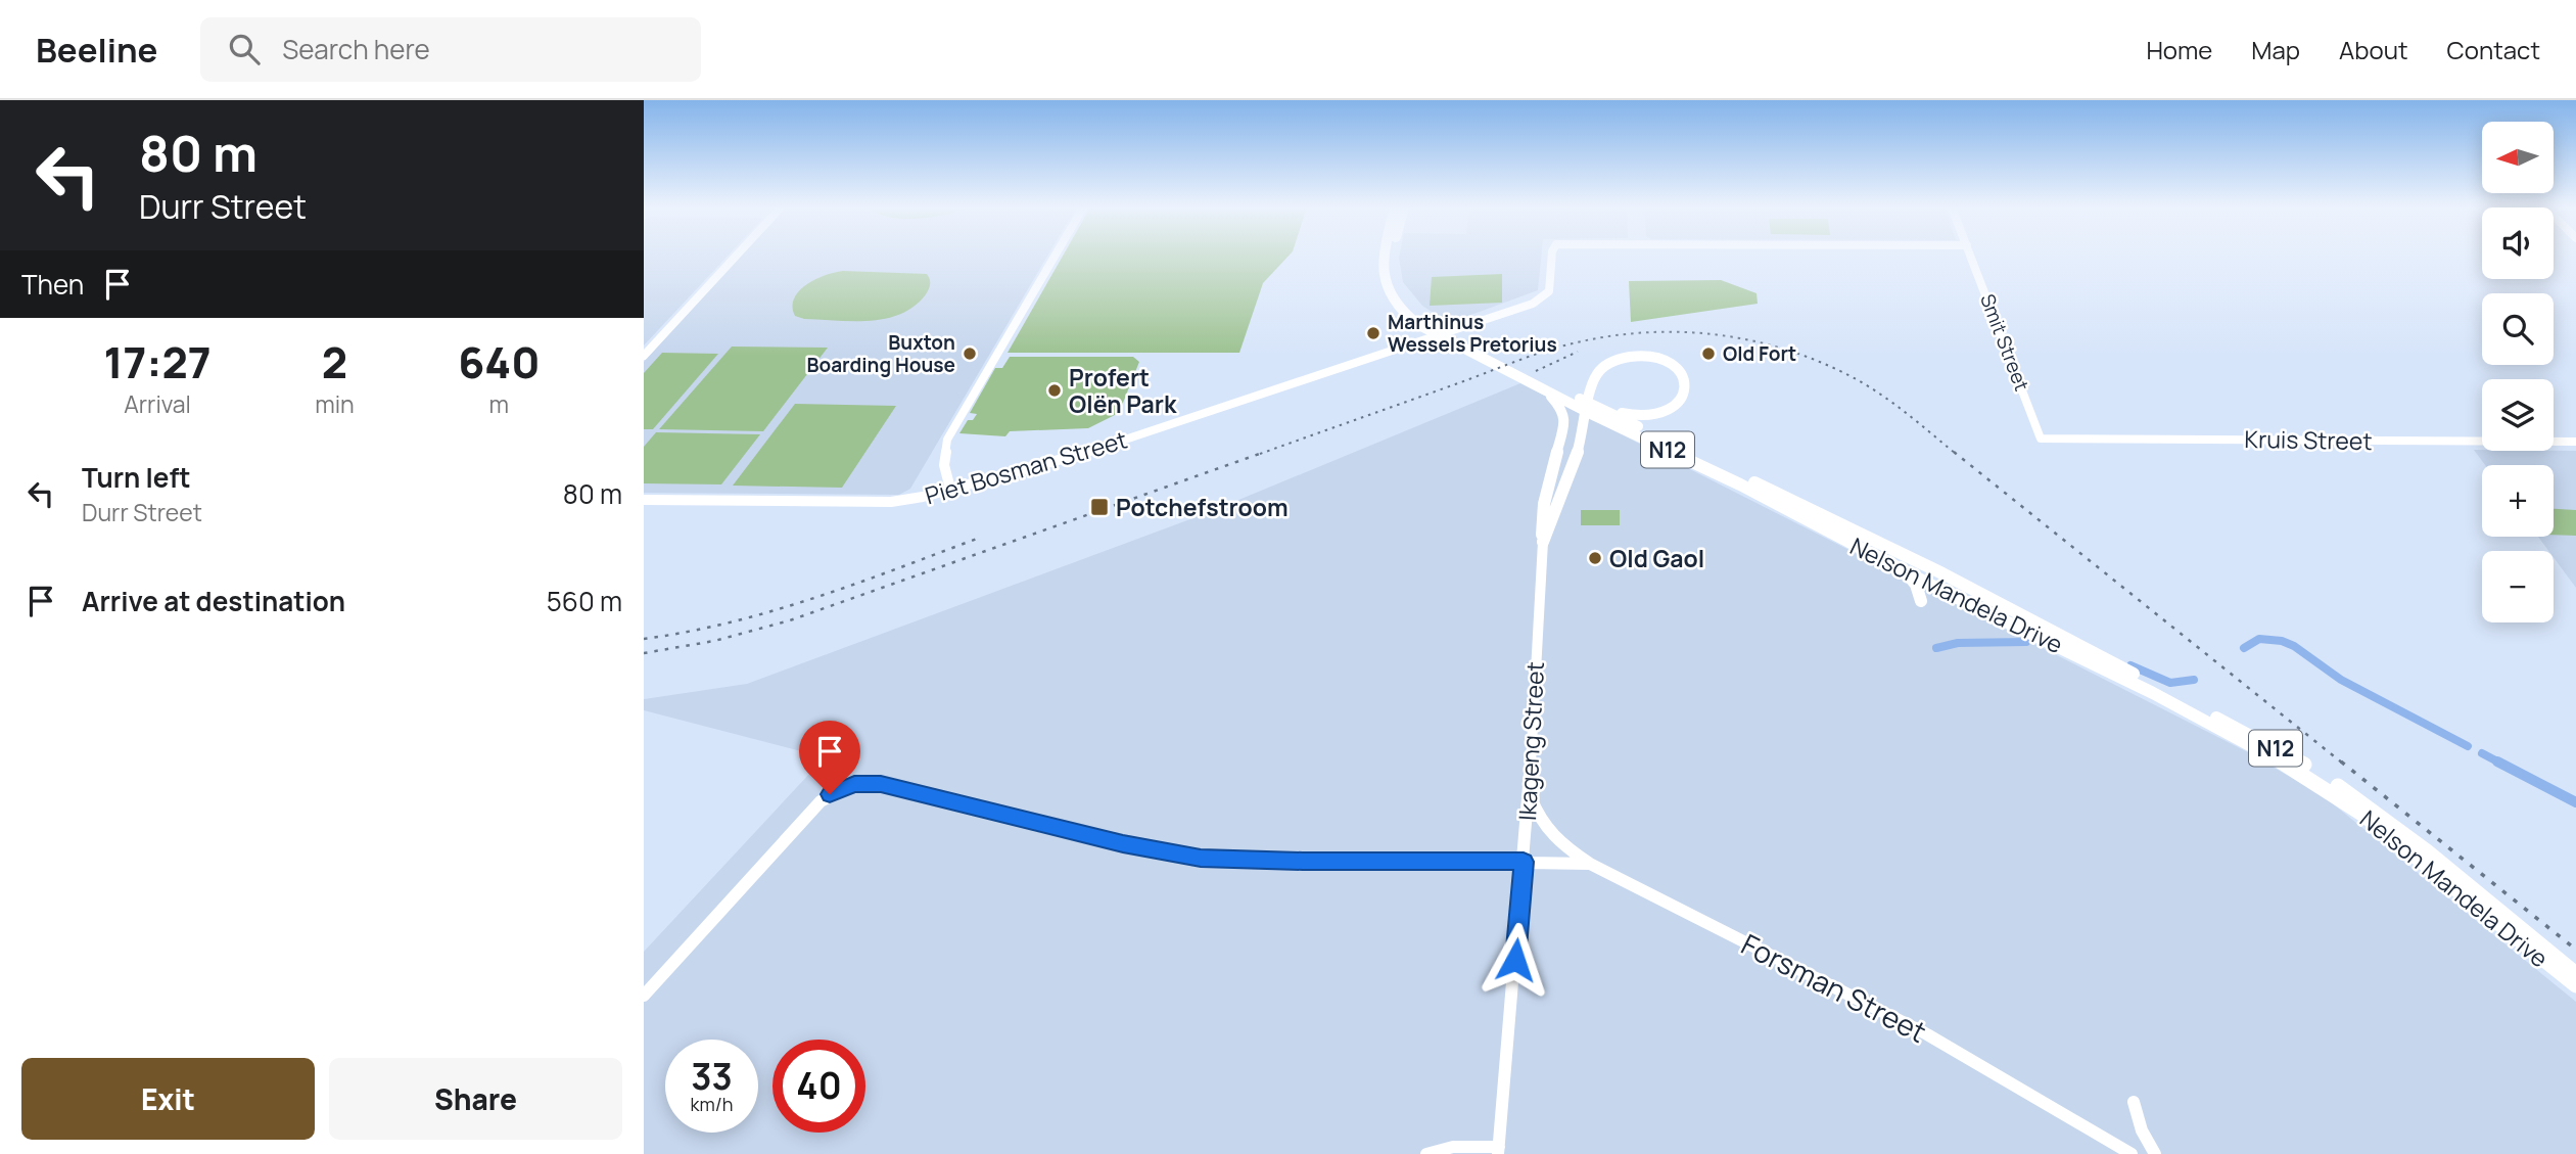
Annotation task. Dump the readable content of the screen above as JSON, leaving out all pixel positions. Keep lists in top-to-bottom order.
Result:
{
  "streets": {
    "highway": ["N12", "Nelson Mandela Drive"],
    "street": [
      "Smit Street",
      "Kruis Street",
      "Piet Bosman Street",
      "Ikageng Street",
      "Forsman Street"
    ]
  },
  "crossings": [
    ["Smit Street", "Kruis Street"],
    ["Ikageng Street", "Forsman Street"]
  ],
  "places": {
    "other": [
      "Marthinus Wessels Pretorius",
      "Buxton Boarding House",
      "Old Fort",
      "Profert Olën Park",
      "Old Gaol"
    ],
    "transit": ["Potchefstroom"]
  },
  "north": "left",
  "page": {
    "header": "Beeline",
    "search": "Search here",
    "nav": [
      "Home",
      "Map",
      "About",
      "Contact"
    ],
    "turn": ["80 m", "Durr Street"],
    "map_buttons": ["+", "−"],
    "then": "Then",
    "eta": [
      "17:27",
      "Arrival",
      "2",
      "min",
      "640",
      "m"
    ],
    "list": [
      {
        "name": "Turn left",
        "note": "Durr Street",
        "value": "80 m"
      },
      {
        "name": "Arrive at destination",
        "value": "560 m"
      }
    ],
    "speed": "33 km/h",
    "limit": "40",
    "buttons": ["Exit", "Share"]
  }
}
